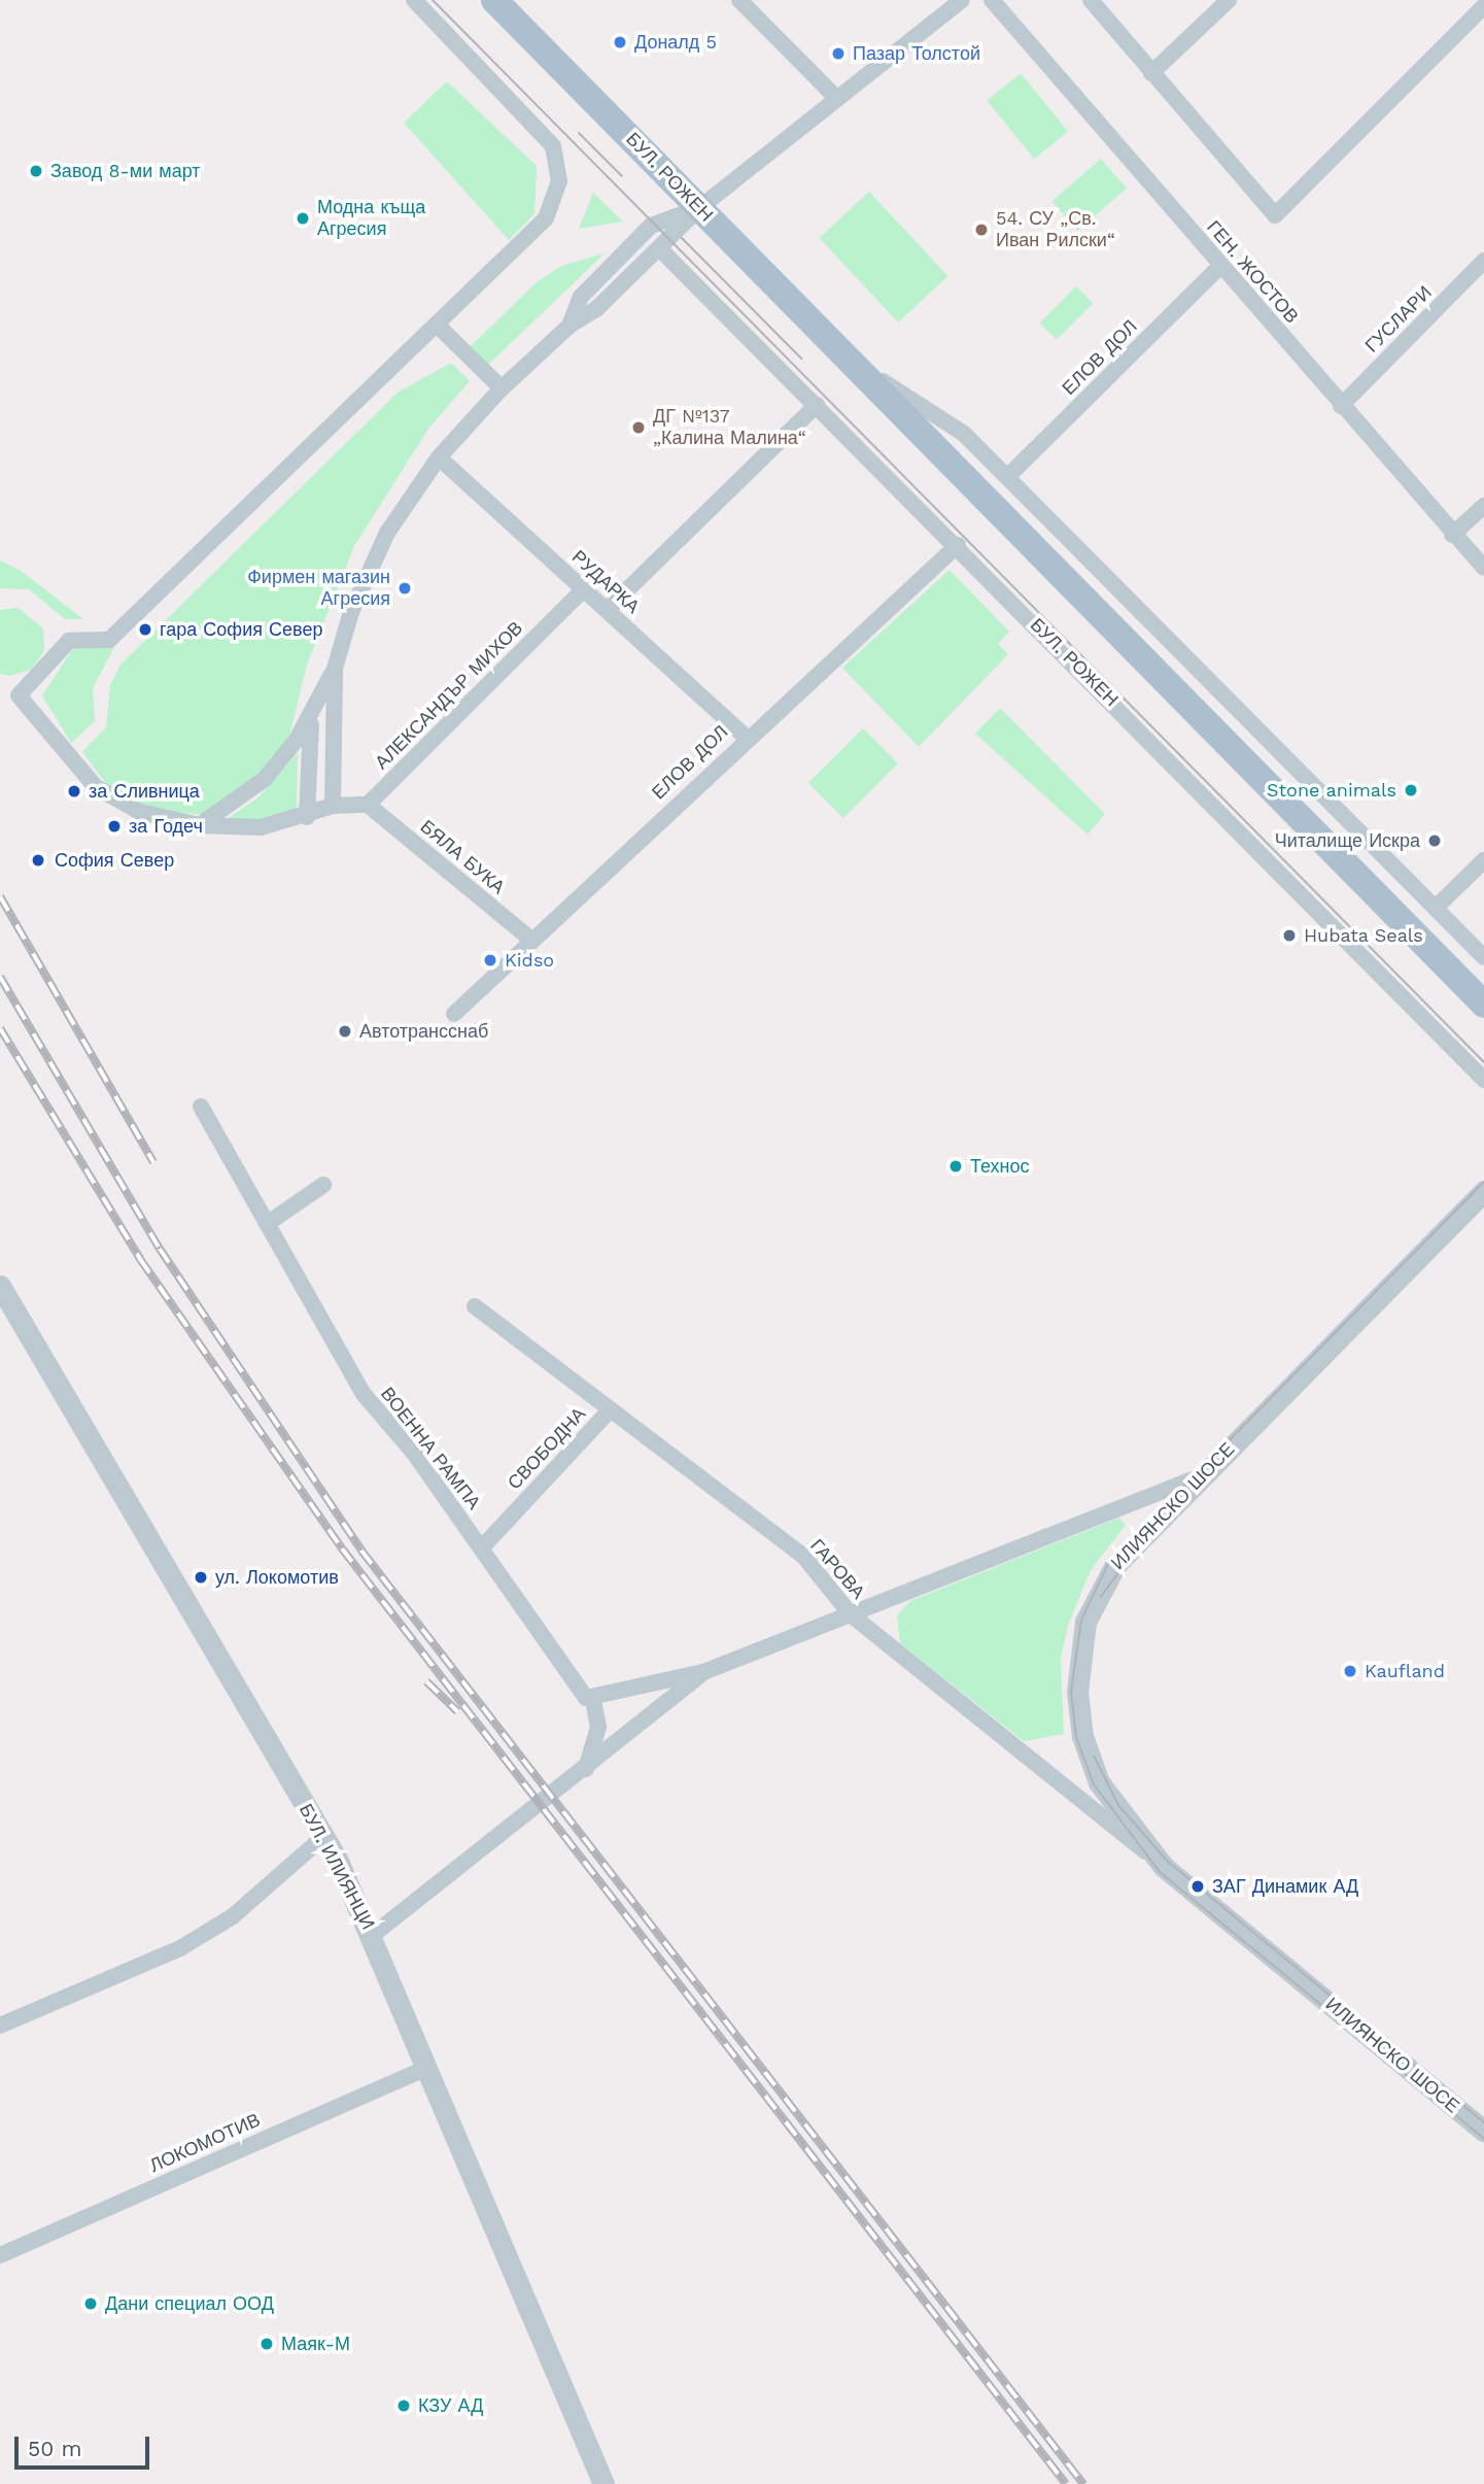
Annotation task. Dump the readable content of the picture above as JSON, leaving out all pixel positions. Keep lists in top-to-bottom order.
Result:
{
  "streets": {
    "main road": ["БУЛ. РОЖЕН"],
    "street": [
      "ГЕН. ЖОСТОВ",
      "ГУСЛАРИ",
      "ЕЛОВ ДОЛ",
      "РУДАРКА",
      "АЛЕКСАНДЪР МИХОВ",
      "БЯЛА БУКА",
      "ВОЕННА РАМПА",
      "СВОБОДНА",
      "ИЛИЯНСКО ШОСЕ",
      "ГАРОВА",
      "БУЛ. ИЛИЯНЦИ",
      "ЛОКОМОТИВ"
    ]
  },
  "crossings": [
    ["БУЛ. РОЖЕН", "ЕЛОВ ДОЛ"],
    ["ГЕН. ЖОСТОВ", "ГУСЛАРИ"],
    ["ГЕН. ЖОСТОВ", "ЕЛОВ ДОЛ"],
    ["ЕЛОВ ДОЛ", "РУДАРКА"],
    ["ЕЛОВ ДОЛ", "БЯЛА БУКА"],
    ["РУДАРКА", "АЛЕКСАНДЪР МИХОВ"],
    ["АЛЕКСАНДЪР МИХОВ", "БЯЛА БУКА"],
    ["ВОЕННА РАМПА", "СВОБОДНА"],
    ["СВОБОДНА", "ГАРОВА"],
    ["ИЛИЯНСКО ШОСЕ", "ГАРОВА"],
    ["БУЛ. ИЛИЯНЦИ", "ЛОКОМОТИВ"]
  ],
  "places": [
    "Доналд 5",
    "Пазар Толстой",
    "Завод 8-ми март",
    "Модна къща Агресия",
    "54. СУ „Св. Иван Рилски“",
    "ДГ №137 „Калина Малина“",
    "Фирмен магазин Агресия",
    "гара София Север",
    "Stone animals",
    "за Сливница",
    "за Годеч",
    "Читалище Искра",
    "София Север",
    "Hubata Seals",
    "Kidso",
    "Автотрансснаб",
    "Технос",
    "ул. Локомотив",
    "Kaufland",
    "ЗАГ Динамик АД",
    "Дани специал ООД",
    "Маяк-М",
    "КЗУ АД"
  ],
  "scale_bar": "50 m"
}
